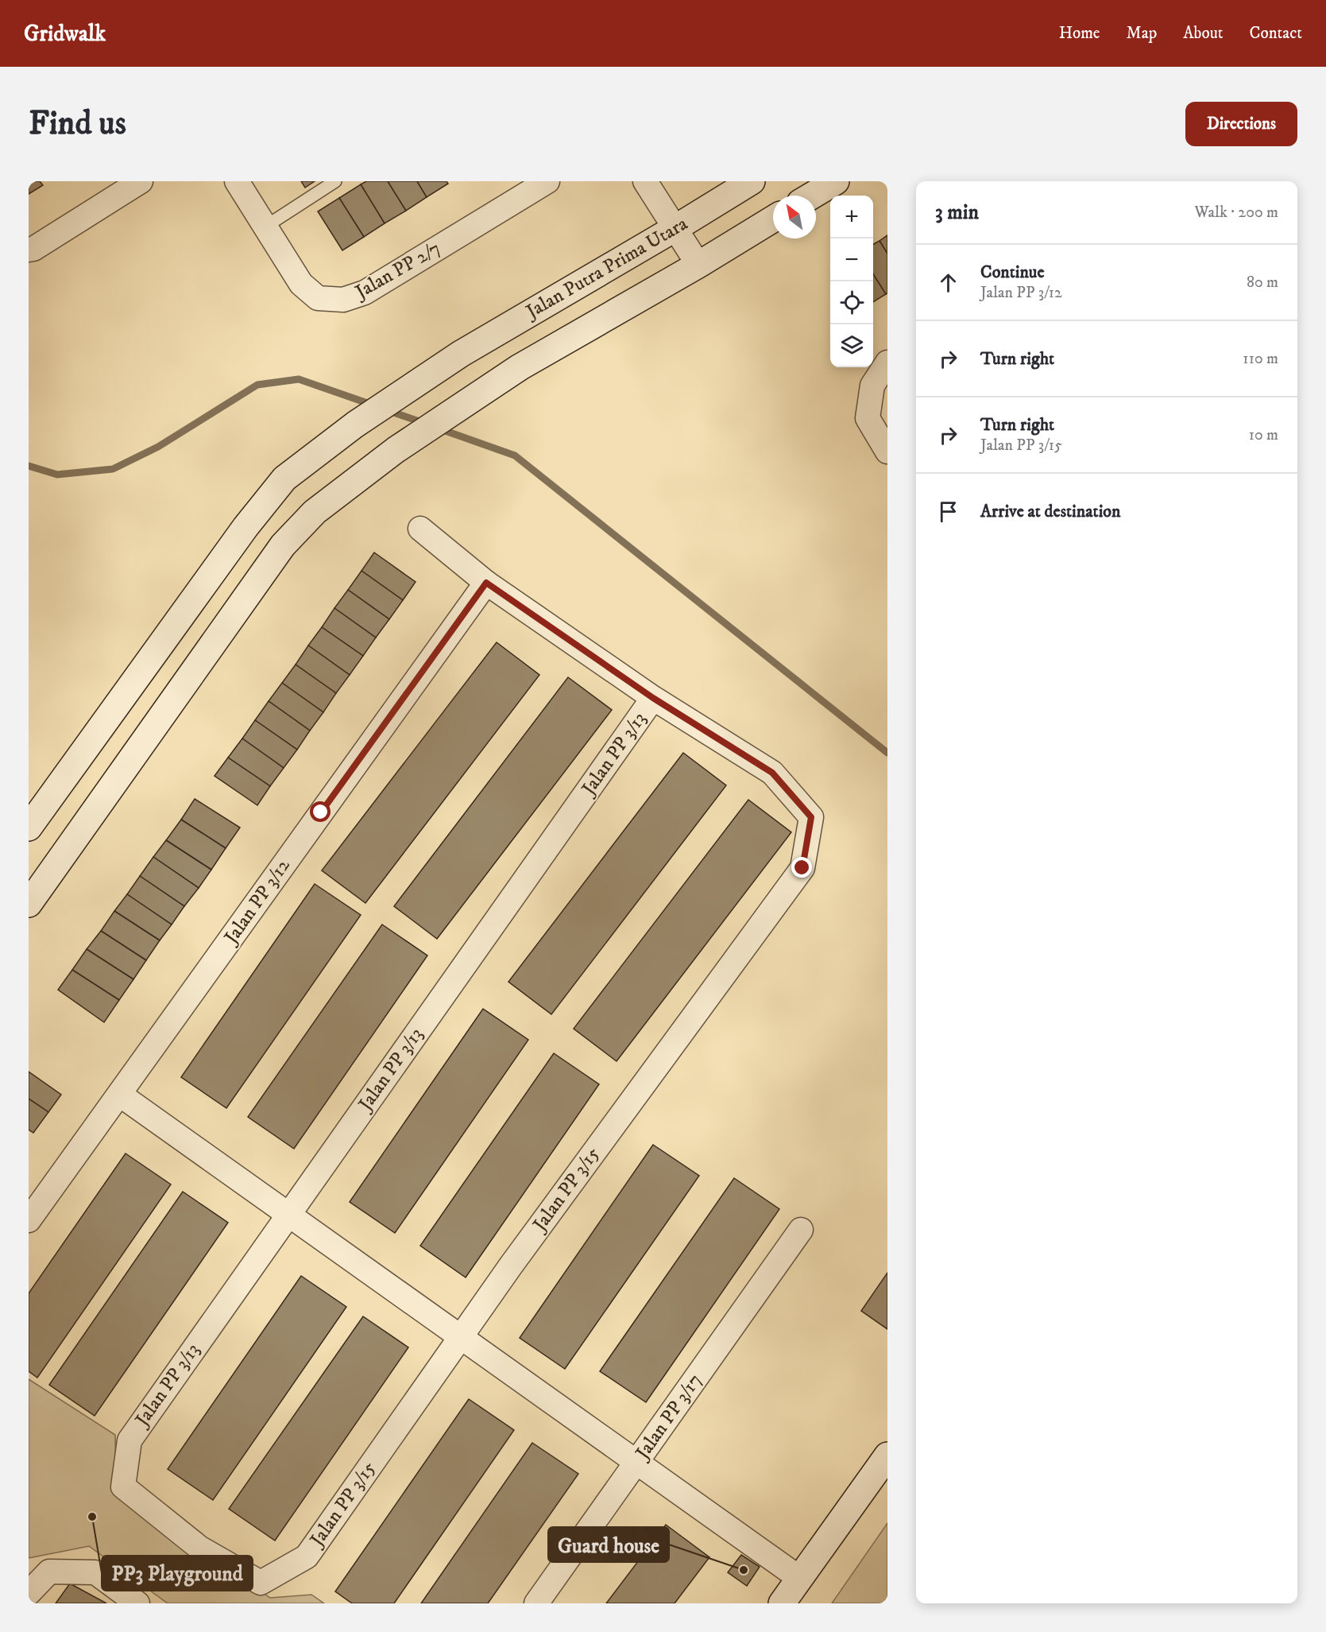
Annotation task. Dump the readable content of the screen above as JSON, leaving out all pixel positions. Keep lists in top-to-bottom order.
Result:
{
  "streets": {
    "main road": ["Jalan Putra Prima Utara"],
    "street": [
      "Jalan PP 2/7",
      "Jalan PP 3/13",
      "Jalan PP 3/12",
      "Jalan PP 3/15",
      "Jalan PP 3/17"
    ]
  },
  "crossings": [
    ["Jalan PP 3/13", "Jalan PP 3/15"]
  ],
  "places": ["PP3 Playground", "Guard house"],
  "north": "top left",
  "page": {
    "header": "Gridwalk",
    "nav": [
      "Home",
      "Map",
      "About",
      "Contact"
    ],
    "buttons": "Directions",
    "title": "Find us",
    "heading": ["3 min", "Walk · 200 m"],
    "map_buttons": ["+", "−"],
    "list": [
      ["Continue", "Jalan PP 3/12", "80 m"],
      ["Turn right", "110 m"],
      ["Turn right", "Jalan PP 3/15", "10 m"],
      "Arrive at destination"
    ]
  }
}
